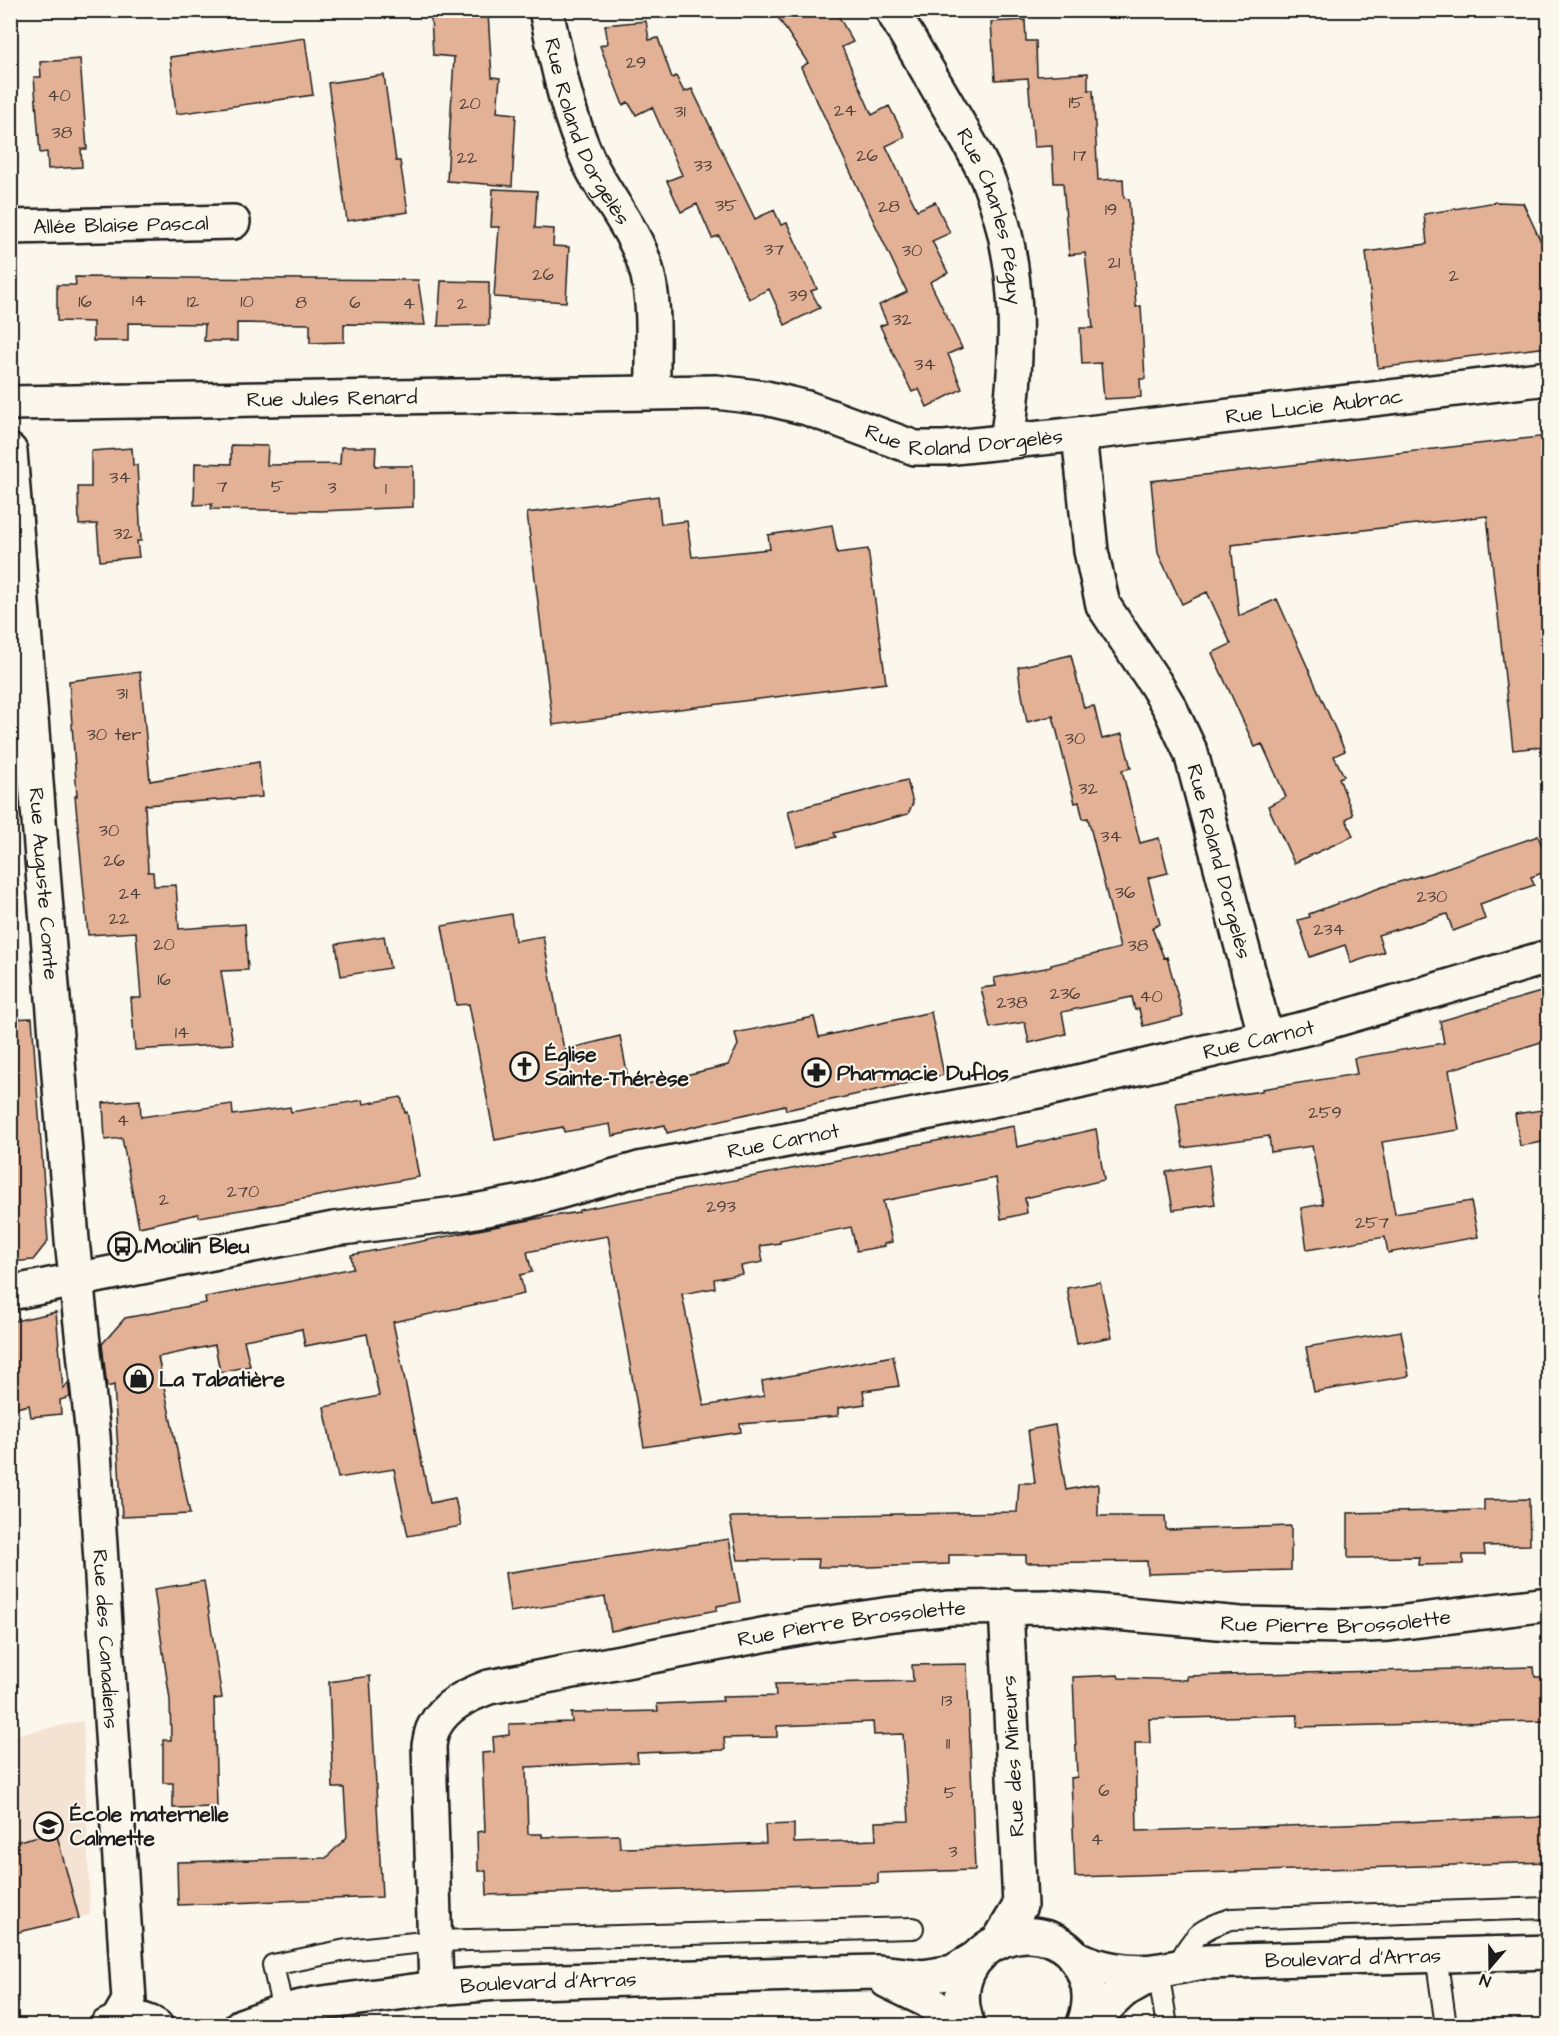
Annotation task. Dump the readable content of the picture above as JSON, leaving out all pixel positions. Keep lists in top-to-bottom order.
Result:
{
  "streets": {
    "street": [
      "Rue Roland Dorgelès",
      "Rue Charles Péguy",
      "Allée Blaise Pascal",
      "Rue Jules Renard",
      "Rue Lucie Aubrac",
      "Rue Auguste Comte",
      "Rue Carnot",
      "Rue Pierre Brossolette",
      "Rue des Canadiens",
      "Rue des Mineurs",
      "Boulevard d'Arras"
    ]
  },
  "crossings": [
    ["Rue Roland Dorgelès", "Rue Charles Péguy"],
    ["Rue Roland Dorgelès", "Rue Jules Renard"],
    ["Rue Roland Dorgelès", "Rue Lucie Aubrac"],
    ["Rue Roland Dorgelès", "Rue Carnot"],
    ["Rue Auguste Comte", "Rue Carnot"],
    ["Rue Auguste Comte", "Rue des Canadiens"],
    ["Rue Carnot", "Rue des Canadiens"],
    ["Rue Pierre Brossolette", "Rue des Mineurs"],
    ["Rue Pierre Brossolette", "Boulevard d'Arras"]
  ],
  "places": {
    "church": ["Église Sainte-Thérèse"],
    "pharmacy": ["Pharmacie Duflos"],
    "bus stop": ["Moulin Bleu"],
    "shop": ["La Tabatière"],
    "school or university": ["École maternelle Calmette"]
  },
  "house_numbers": [
    "29",
    "40",
    "15",
    "20",
    "24",
    "31",
    "38",
    "26",
    "17",
    "22",
    "33",
    "35",
    "28",
    "19",
    "37",
    "30",
    "21",
    "26",
    "2",
    "39",
    "14",
    "16",
    "12",
    "10",
    "8",
    "6",
    "4",
    "2",
    "32",
    "34",
    "34",
    "7",
    "5",
    "3",
    "1",
    "32",
    "31",
    "30 ter",
    "30",
    "32",
    "30",
    "34",
    "26",
    "36",
    "24",
    "230",
    "22",
    "234",
    "20",
    "38",
    "16",
    "236",
    "40",
    "238",
    "14",
    "259",
    "4",
    "270",
    "2",
    "293",
    "257",
    "13",
    "11",
    "6",
    "5",
    "4",
    "3"
  ],
  "north": "bottom"
}
